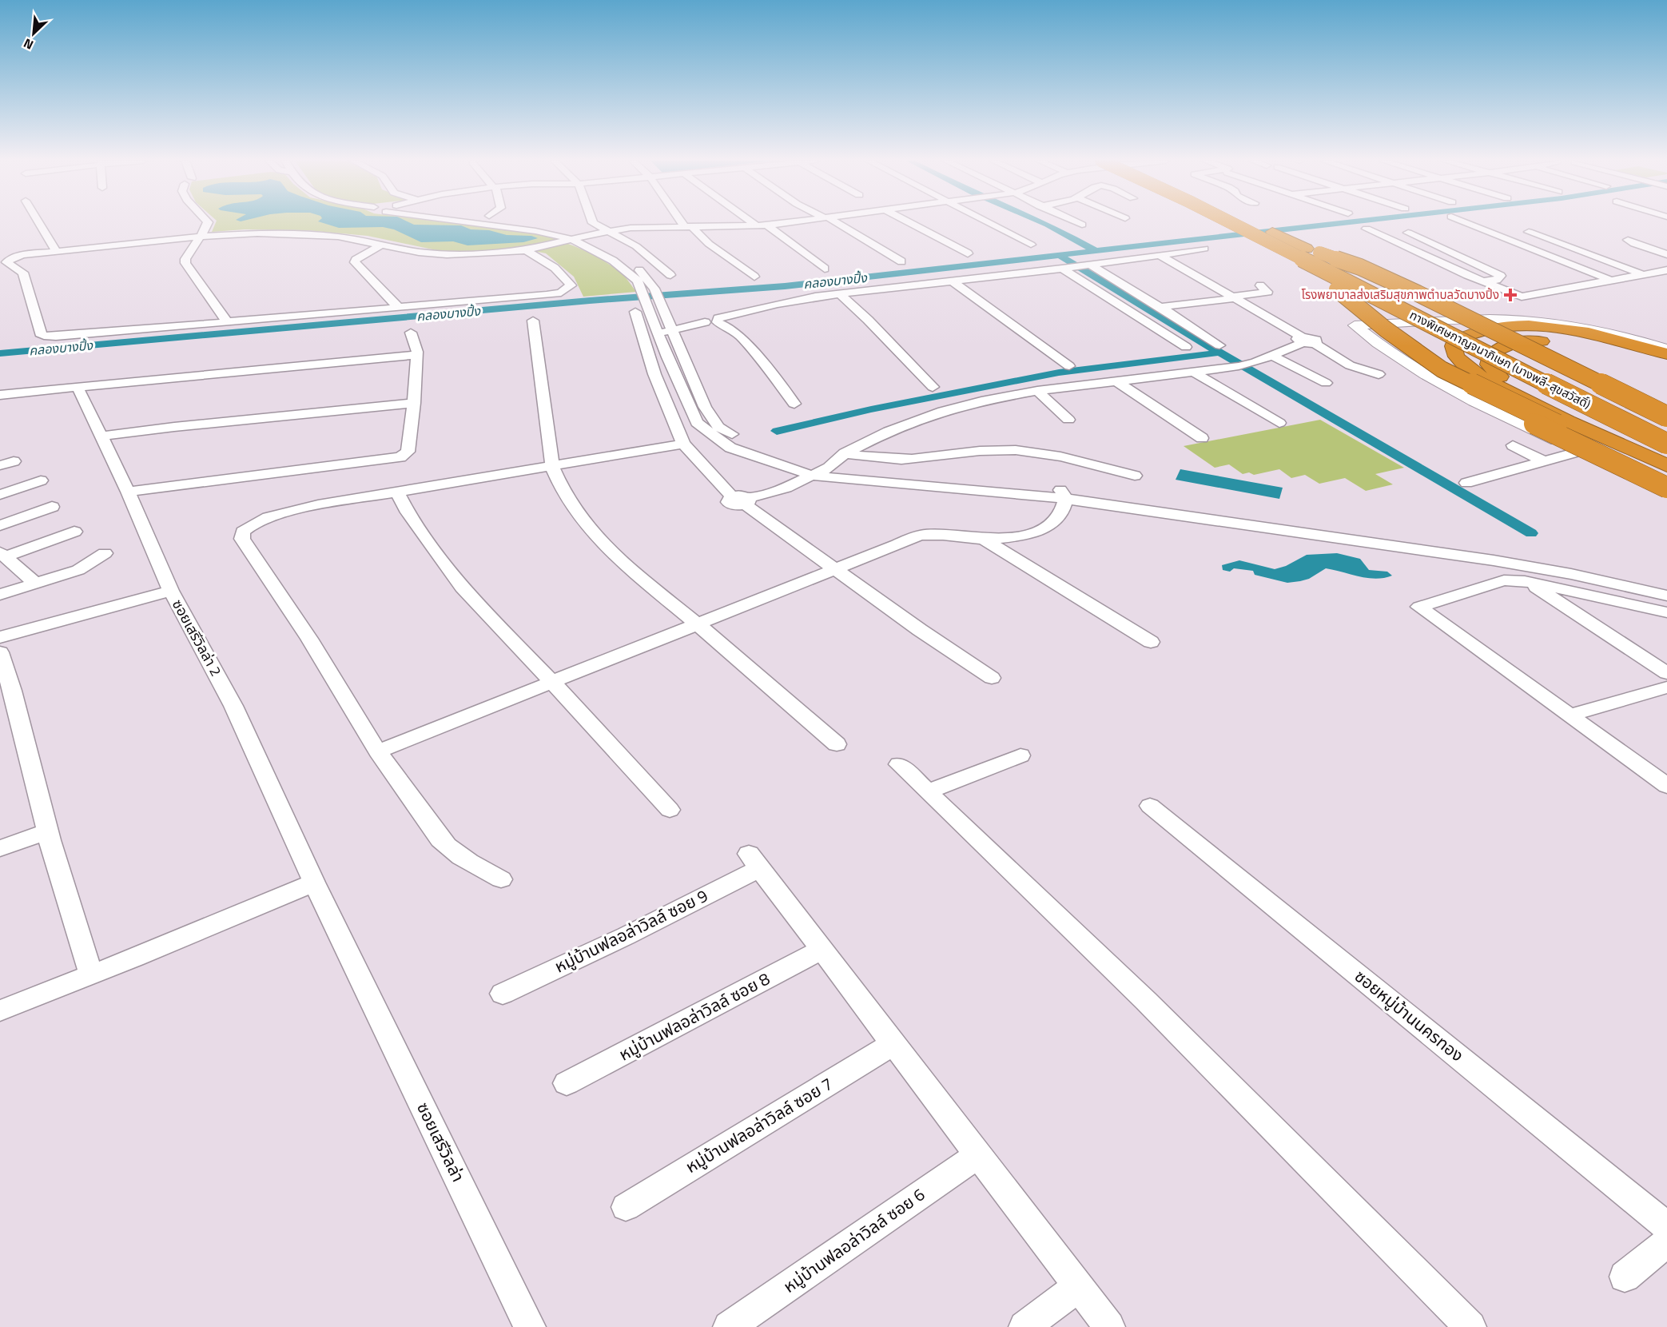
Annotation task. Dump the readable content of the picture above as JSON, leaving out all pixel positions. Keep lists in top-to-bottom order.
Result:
{
  "streets": {
    "highway": ["ทางพิเศษกาญจนาภิเษก (บางพลี-สุขสวัสดิ์)"],
    "street": [
      "ซอยเสรีวิลล่า 2",
      "หมู่บ้านฟลอล่าวิลล์ ซอย 9",
      "ซอยหมู่บ้านนครทอง",
      "หมู่บ้านฟลอล่าวิลล์ ซอย 8",
      "หมู่บ้านฟลอล่าวิลล์ ซอย 7",
      "ซอยเสรีวิลล่า",
      "หมู่บ้านฟลอล่าวิลล์ ซอย 6"
    ]
  },
  "crossings": [
    ["ซอยเสรีวิลล่า 2", "ซอยเสรีวิลล่า"],
    ["หมู่บ้านฟลอล่าวิลล์ ซอย 9", "หมู่บ้านฟลอล่าวิลล์ ซอย 8"]
  ],
  "water": ["คลองบางปิ้ง"],
  "places": {
    "health": ["โรงพยาบาลส่งเสริมสุขภาพตำบลวัดบางปิ้ง"]
  },
  "north": "bottom left"
}
